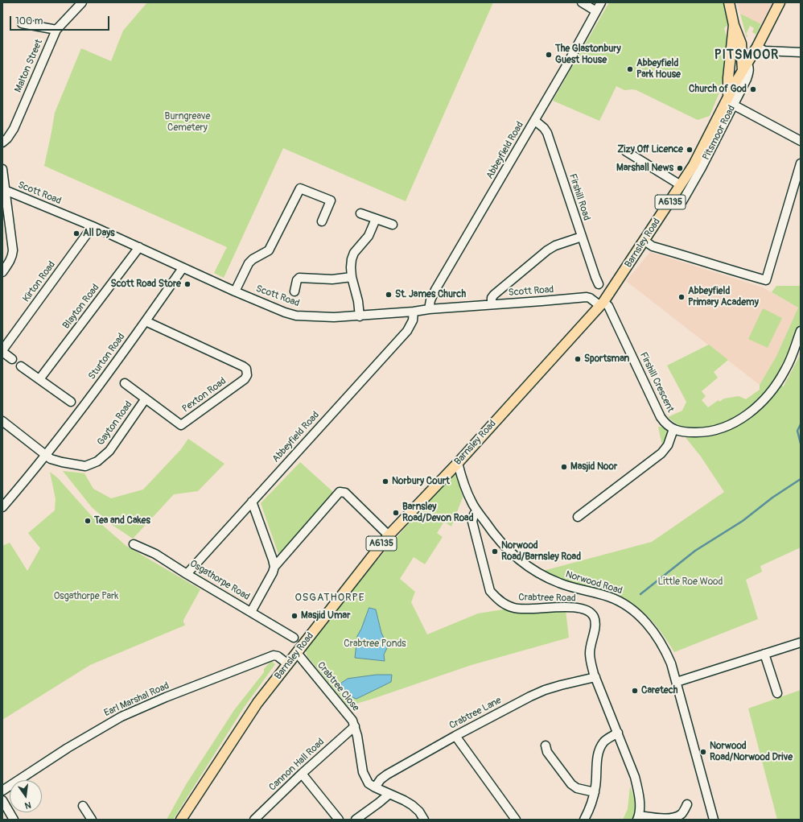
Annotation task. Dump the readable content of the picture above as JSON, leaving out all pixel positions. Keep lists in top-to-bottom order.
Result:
{
  "streets": {
    "main road": ["A6135", "Barnsley Road"],
    "street": [
      "Malton Street",
      "Pitsmoor Road",
      "Abbeyfield Road",
      "Scott Road",
      "Firshill Road",
      "Kirton Road",
      "Blayton Road",
      "Sturton Road",
      "Firshill Crescent",
      "Pexton Road",
      "Gayton Road",
      "Osgathorpe Road",
      "Norwood Road",
      "Crabtree Road",
      "Crabtree Close",
      "Earl Marshal Road",
      "Crabtree Lane",
      "Cannon Hall Road"
    ]
  },
  "crossings": [
    ["Pitsmoor Road", "A6135"],
    ["Pitsmoor Road", "Barnsley Road"],
    ["Abbeyfield Road", "Scott Road"],
    ["Abbeyfield Road", "Firshill Road"],
    ["Abbeyfield Road", "Osgathorpe Road"],
    ["Scott Road", "Barnsley Road"],
    ["Scott Road", "Kirton Road"],
    ["Scott Road", "Blayton Road"],
    ["Scott Road", "Sturton Road"],
    ["Scott Road", "Firshill Crescent"],
    ["A6135", "Barnsley Road"],
    ["Barnsley Road", "Firshill Crescent"],
    ["Barnsley Road", "Norwood Road"],
    ["Barnsley Road", "Crabtree Close"],
    ["Barnsley Road", "Earl Marshal Road"],
    ["Sturton Road", "Pexton Road"],
    ["Sturton Road", "Gayton Road"],
    ["Pexton Road", "Gayton Road"],
    ["Norwood Road", "Crabtree Road"],
    ["Crabtree Road", "Crabtree Lane"],
    ["Crabtree Close", "Crabtree Lane"],
    ["Crabtree Close", "Cannon Hall Road"]
  ],
  "districts": ["PITSMOOR", "OSGATHORPE"],
  "parks": [
    "Burngreave Cemetery",
    "Little Roe Wood",
    "Osgathorpe Park",
    "Crabtree Ponds"
  ],
  "places": [
    "The Glastonbury Guest House",
    "Abbeyfield Park House",
    "Church of God",
    "Zizy Off Licence",
    "Marshall News",
    "All Days",
    "Scott Road Store",
    "St. James Church",
    "Abbeyfield Primary Academy",
    "Sportsman",
    "Masjid Noor",
    "Norbury Court",
    "Barnsley Road/Devon Road",
    "Tea and Cakes",
    "Norwood Road/Barnsley Road",
    "Masjid Umar",
    "Caretech",
    "Norwood Road/Norwood Drive"
  ],
  "scale_bar": "100 m",
  "north": "bottom"
}
